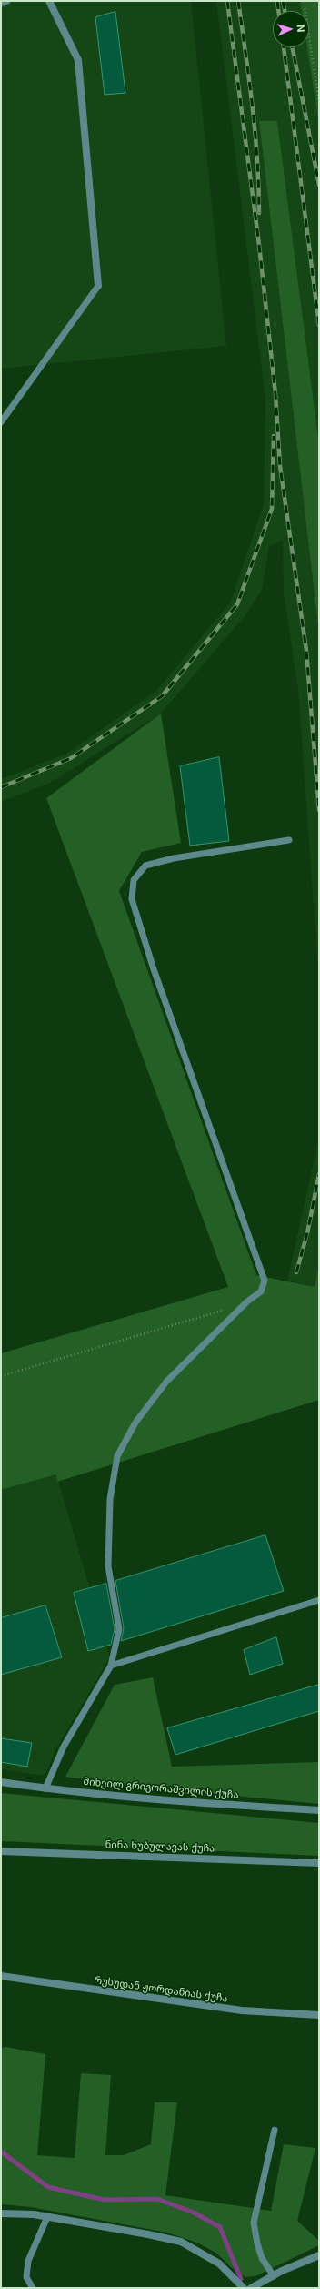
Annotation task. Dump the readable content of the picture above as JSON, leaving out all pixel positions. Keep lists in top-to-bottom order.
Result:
{
  "streets": {
    "street": ["მიხეილ გრიგორაშვილის ქუჩა", "ნინა ხუბულავას ქუჩა", "რუსუდან ჟორდანიას ქუჩა"]
  },
  "north": "right"
}
